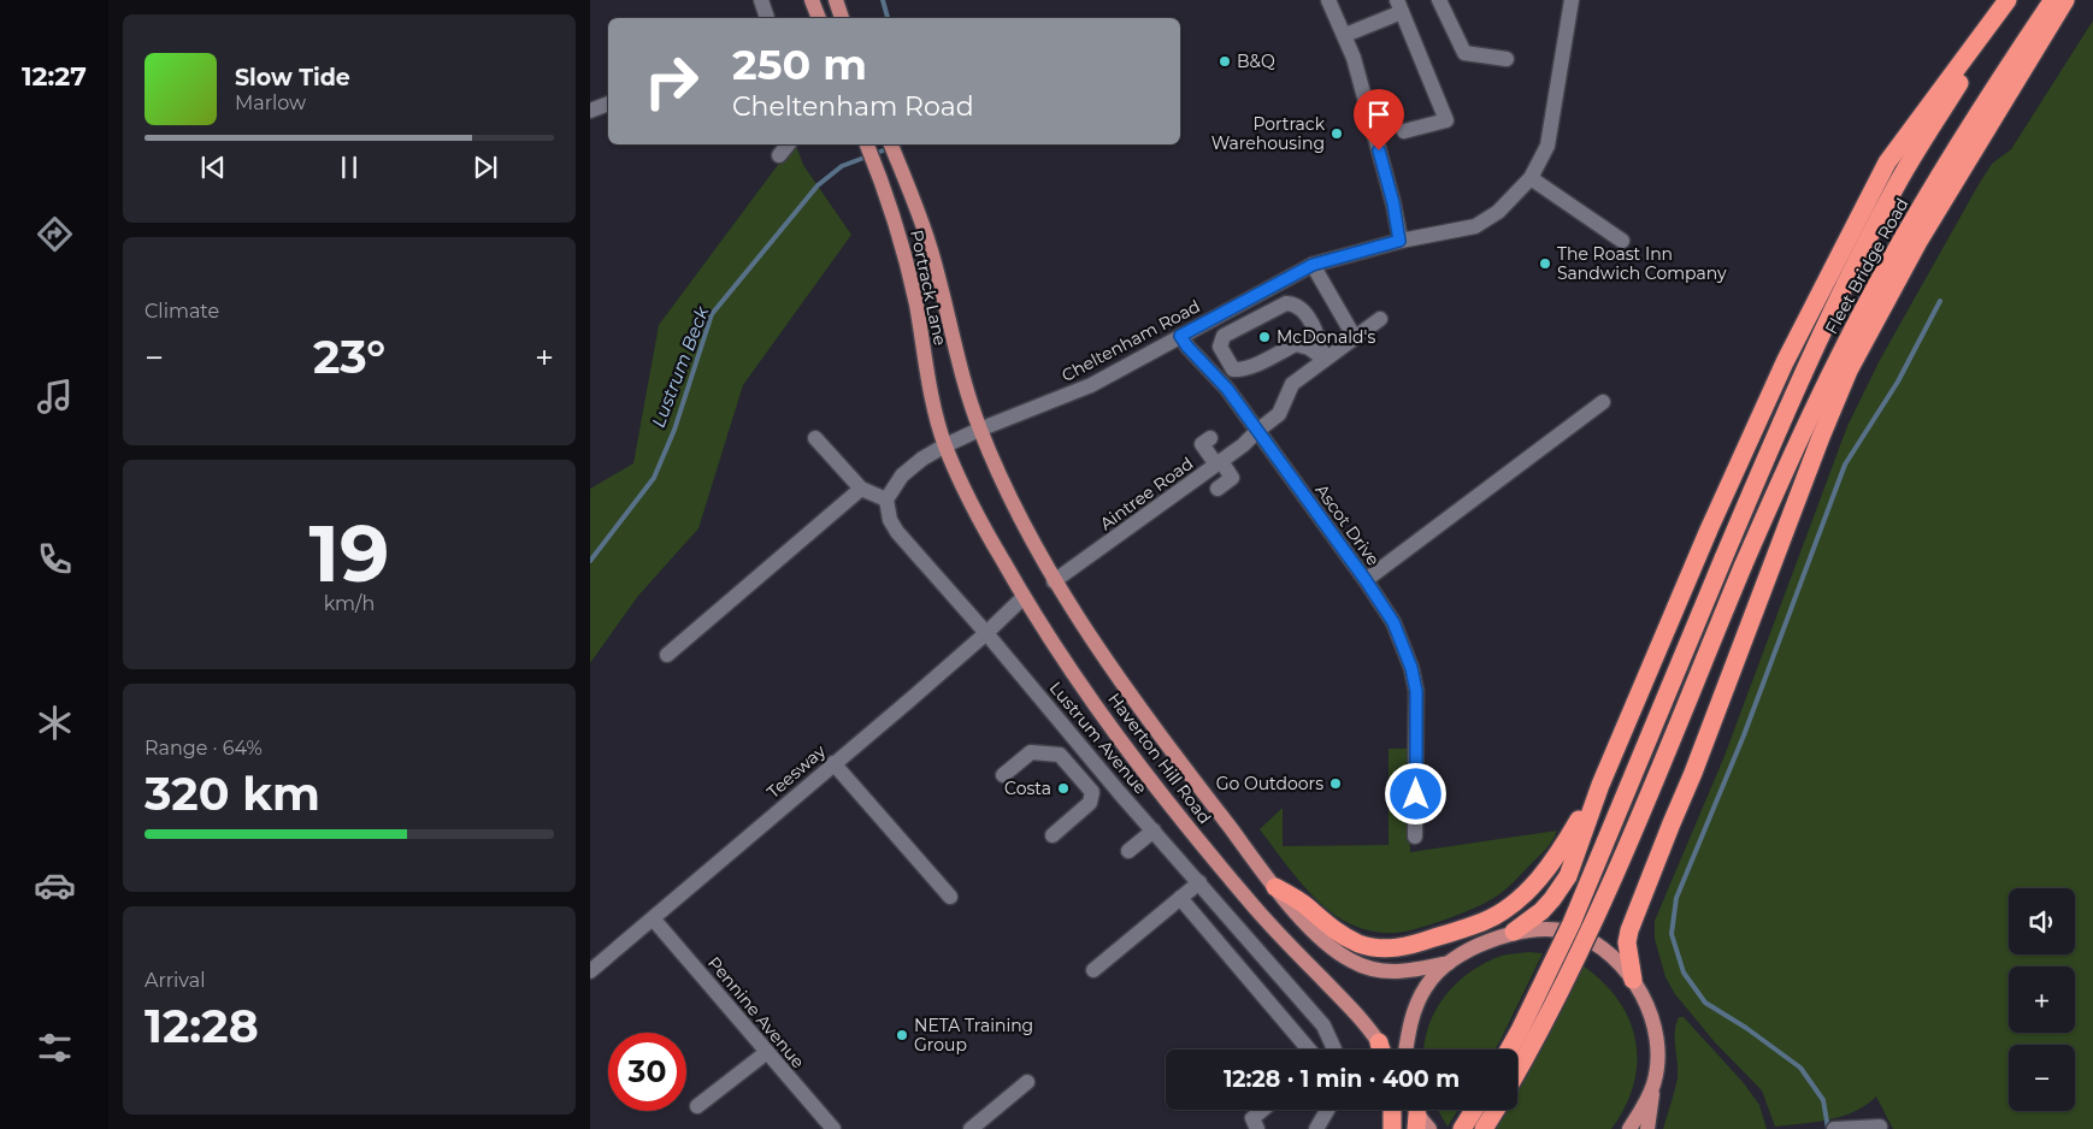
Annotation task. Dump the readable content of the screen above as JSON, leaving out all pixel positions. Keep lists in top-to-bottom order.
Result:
{
  "streets": {
    "highway": ["Fleet Bridge Road"],
    "main road": ["Portrack Lane", "Haverton Hill Road"],
    "street": [
      "Cheltenham Road",
      "Aintree Road",
      "Ascot Drive",
      "Lustrum Avenue",
      "Teesway",
      "Pennine Avenue"
    ]
  },
  "crossings": [
    ["Portrack Lane", "Cheltenham Road"],
    ["Portrack Lane", "Haverton Hill Road"],
    ["Cheltenham Road", "Ascot Drive"],
    ["Cheltenham Road", "Haverton Hill Road"],
    ["Aintree Road", "Ascot Drive"],
    ["Aintree Road", "Haverton Hill Road"],
    ["Lustrum Avenue", "Teesway"],
    ["Haverton Hill Road", "Teesway"],
    ["Teesway", "Pennine Avenue"]
  ],
  "water": ["Lustrum Beck"],
  "places": [
    "B&Q",
    "Portrack Warehousing",
    "The Roast Inn Sandwich Company",
    "McDonald's",
    "Go Outdoors",
    "Costa",
    "NETA Training Group"
  ],
  "page": {
    "tabs": "12:27",
    "turn": ["250 m", "Cheltenham Road"],
    "song": ["Slow Tide", "Marlow"],
    "tile": [
      "Climate",
      ["19", "km/h"],
      ["Range · 64%", "320 km"],
      ["Arrival", "12:28"]
    ],
    "heat": ["−", "23°", "+"],
    "map_buttons": ["+", "−"],
    "limit": "30",
    "trip": "12:28 · 1 min · 400 m"
  }
}
